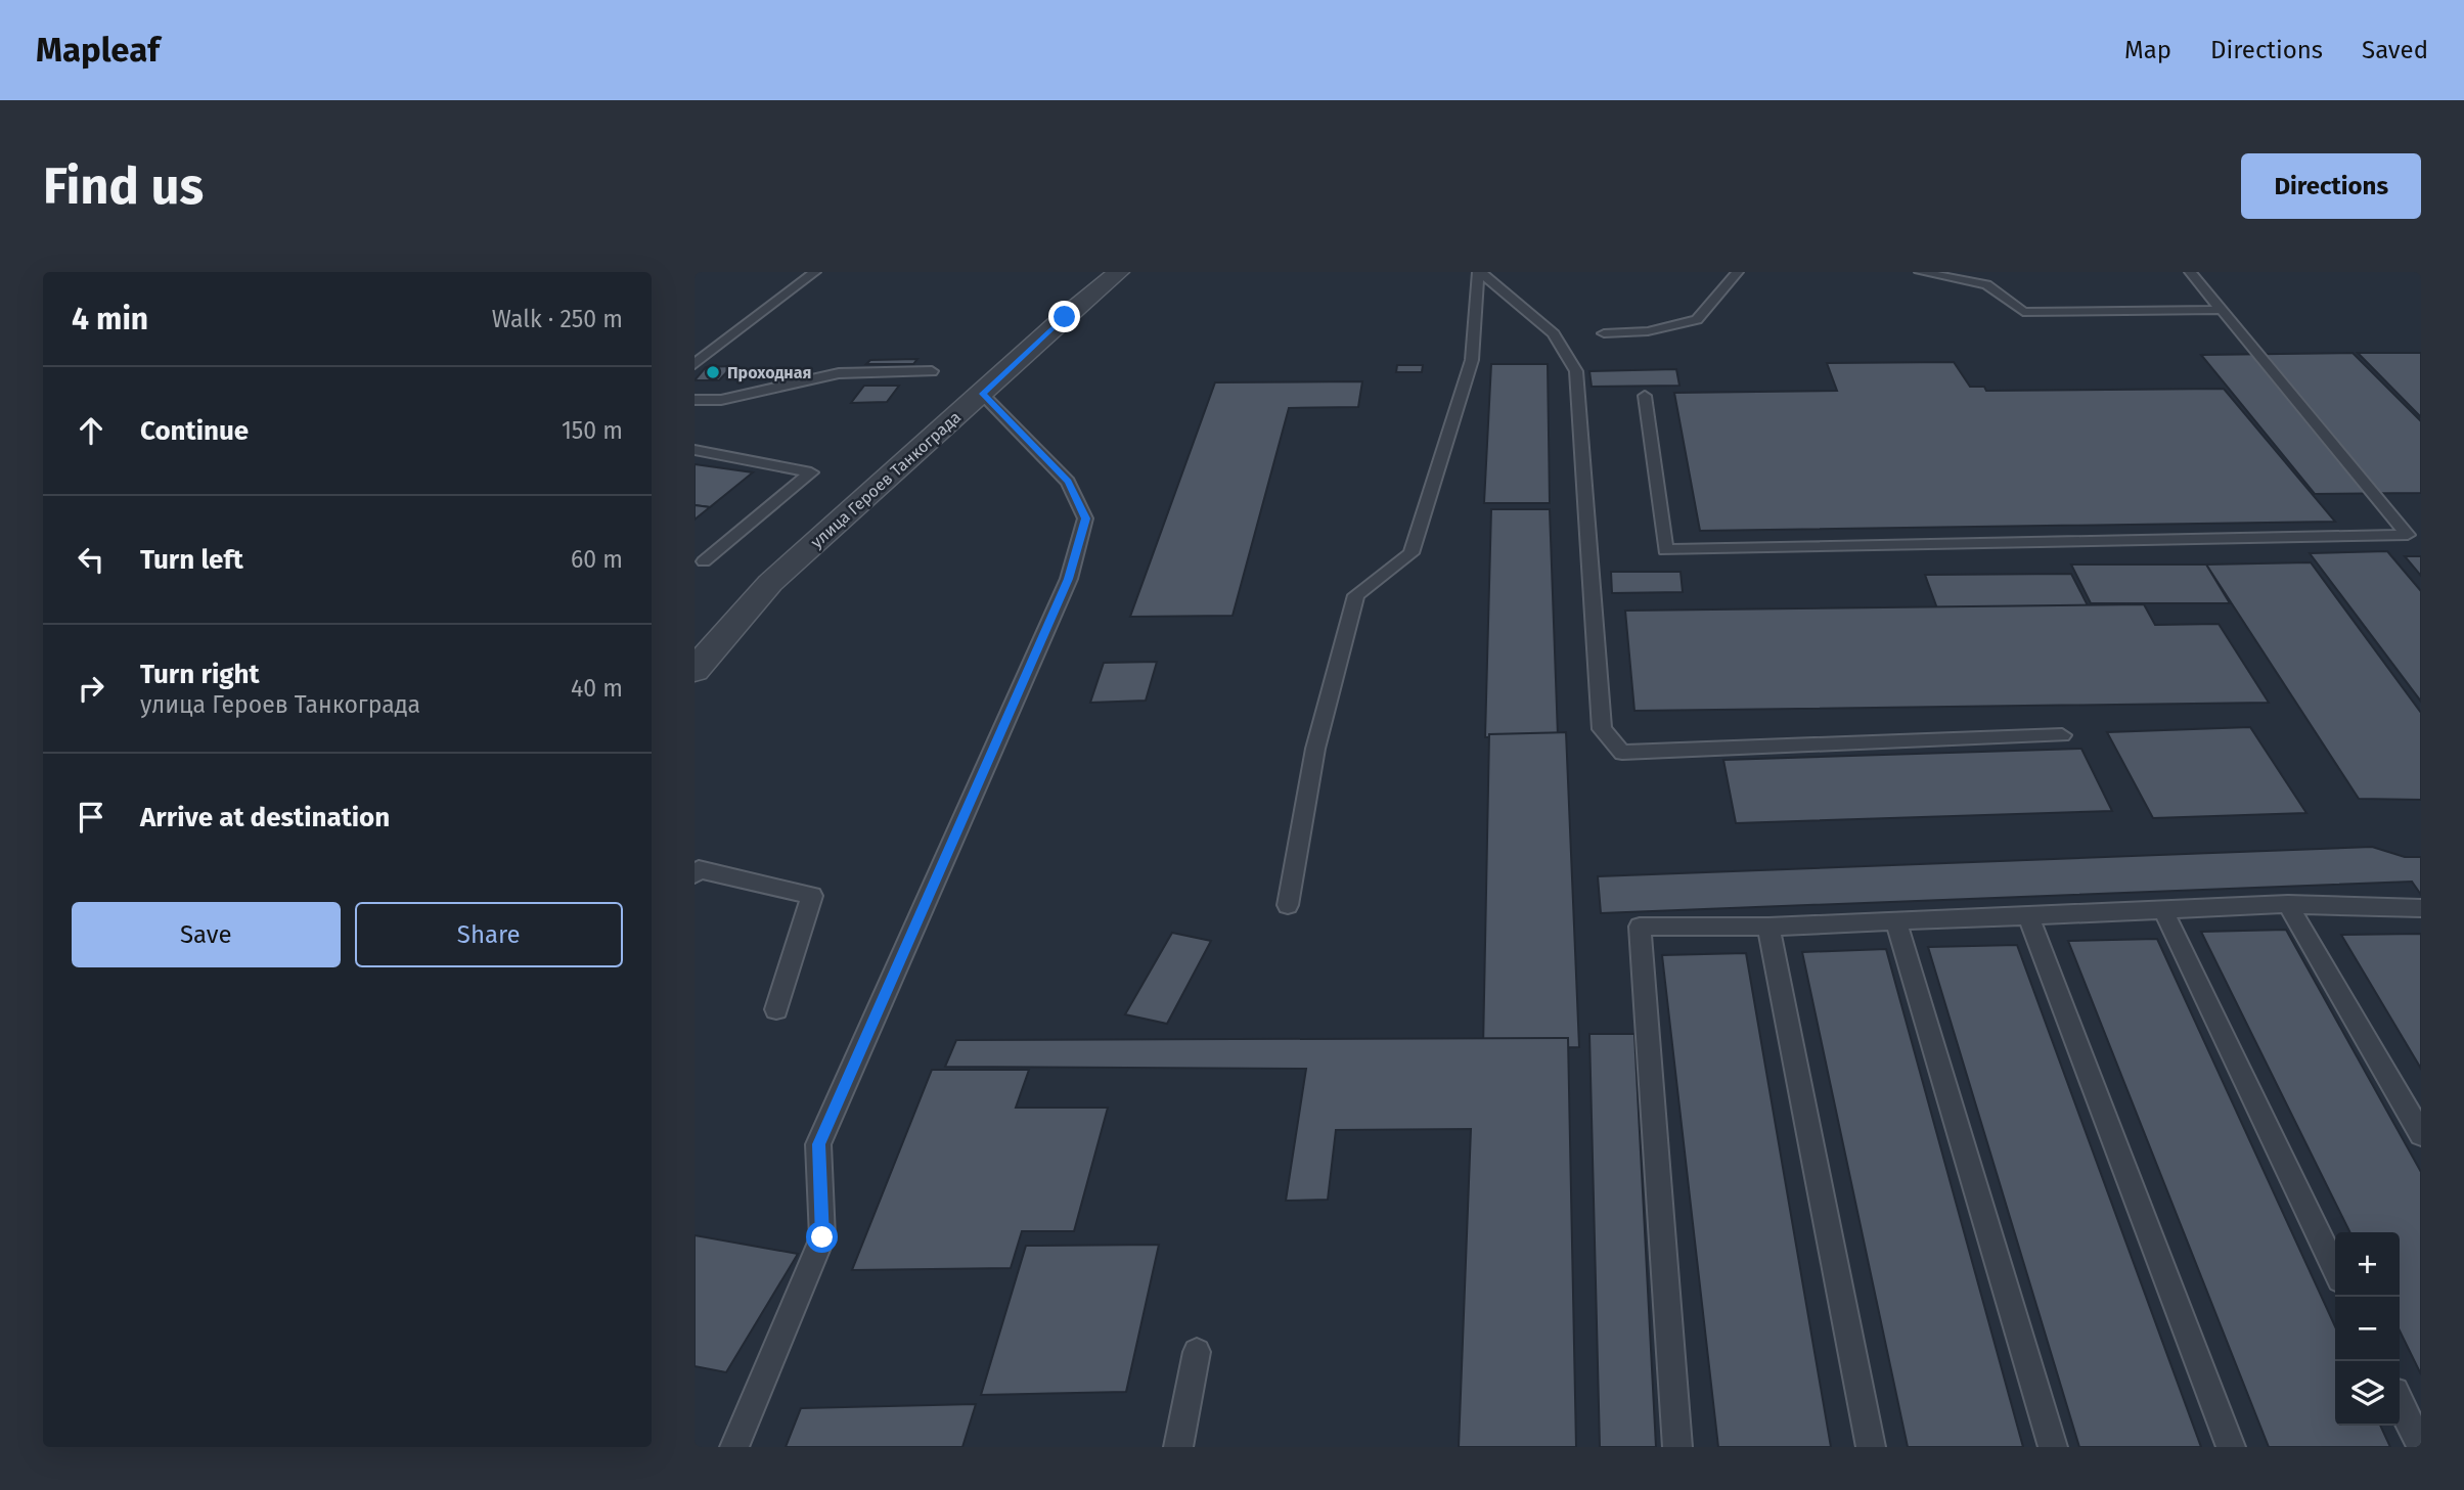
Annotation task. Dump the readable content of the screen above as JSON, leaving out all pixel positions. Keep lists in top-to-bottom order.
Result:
{
  "streets": {
    "street": ["улица Героев Танкограда"]
  },
  "places": ["Проходная"],
  "page": {
    "header": "Mapleaf",
    "nav": ["Map", "Directions", "Saved"],
    "buttons": [
      "Directions",
      ["Save", "Share"]
    ],
    "title": "Find us",
    "heading": ["4 min", "Walk · 250 m"],
    "list": [
      ["Continue", "150 m"],
      ["Turn left", "60 m"],
      ["Turn right", "улица Героев Танкограда", "40 m"],
      "Arrive at destination"
    ],
    "map_buttons": ["+", "−"]
  }
}
